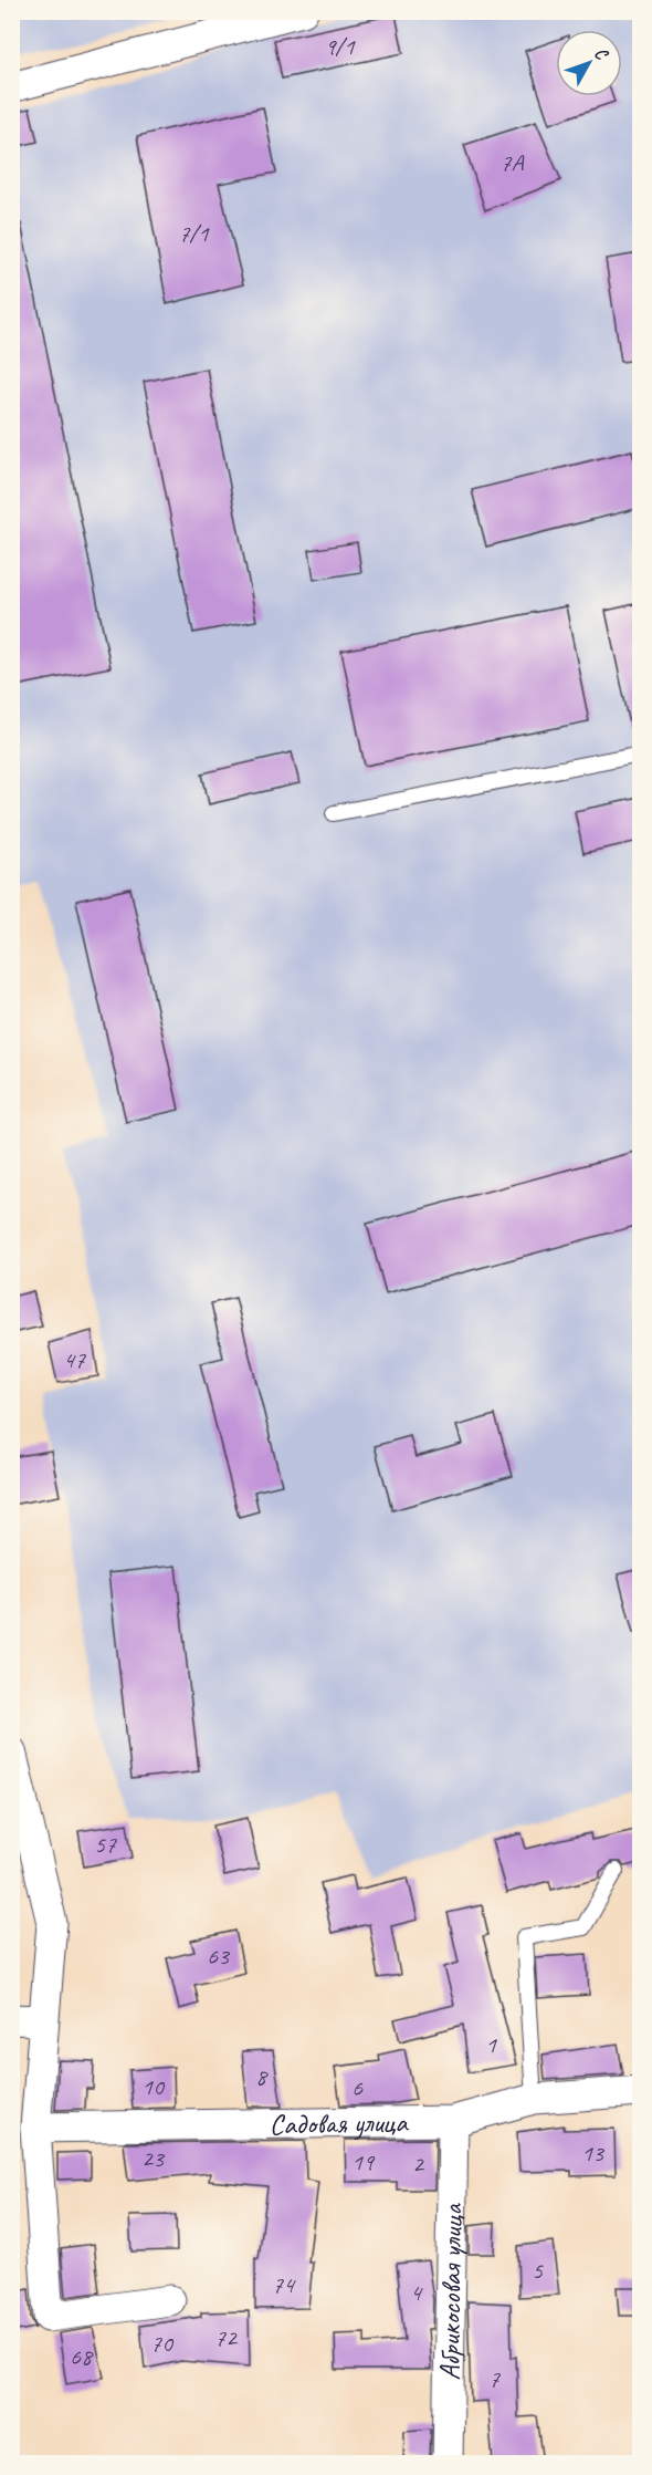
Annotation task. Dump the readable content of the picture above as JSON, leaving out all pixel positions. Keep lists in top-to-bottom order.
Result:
{
  "streets": {
    "street": ["Садовая улица", "Абрикосовая улица"]
  },
  "crossings": [
    ["Садовая улица", "Абрикосовая улица"]
  ],
  "house_numbers": [
    "9/1",
    "7А",
    "7/1",
    "47",
    "57",
    "63",
    "1",
    "8",
    "10",
    "6",
    "13",
    "23",
    "19",
    "2",
    "5",
    "74",
    "4",
    "72",
    "70",
    "68",
    "7"
  ],
  "north": "top right"
}
